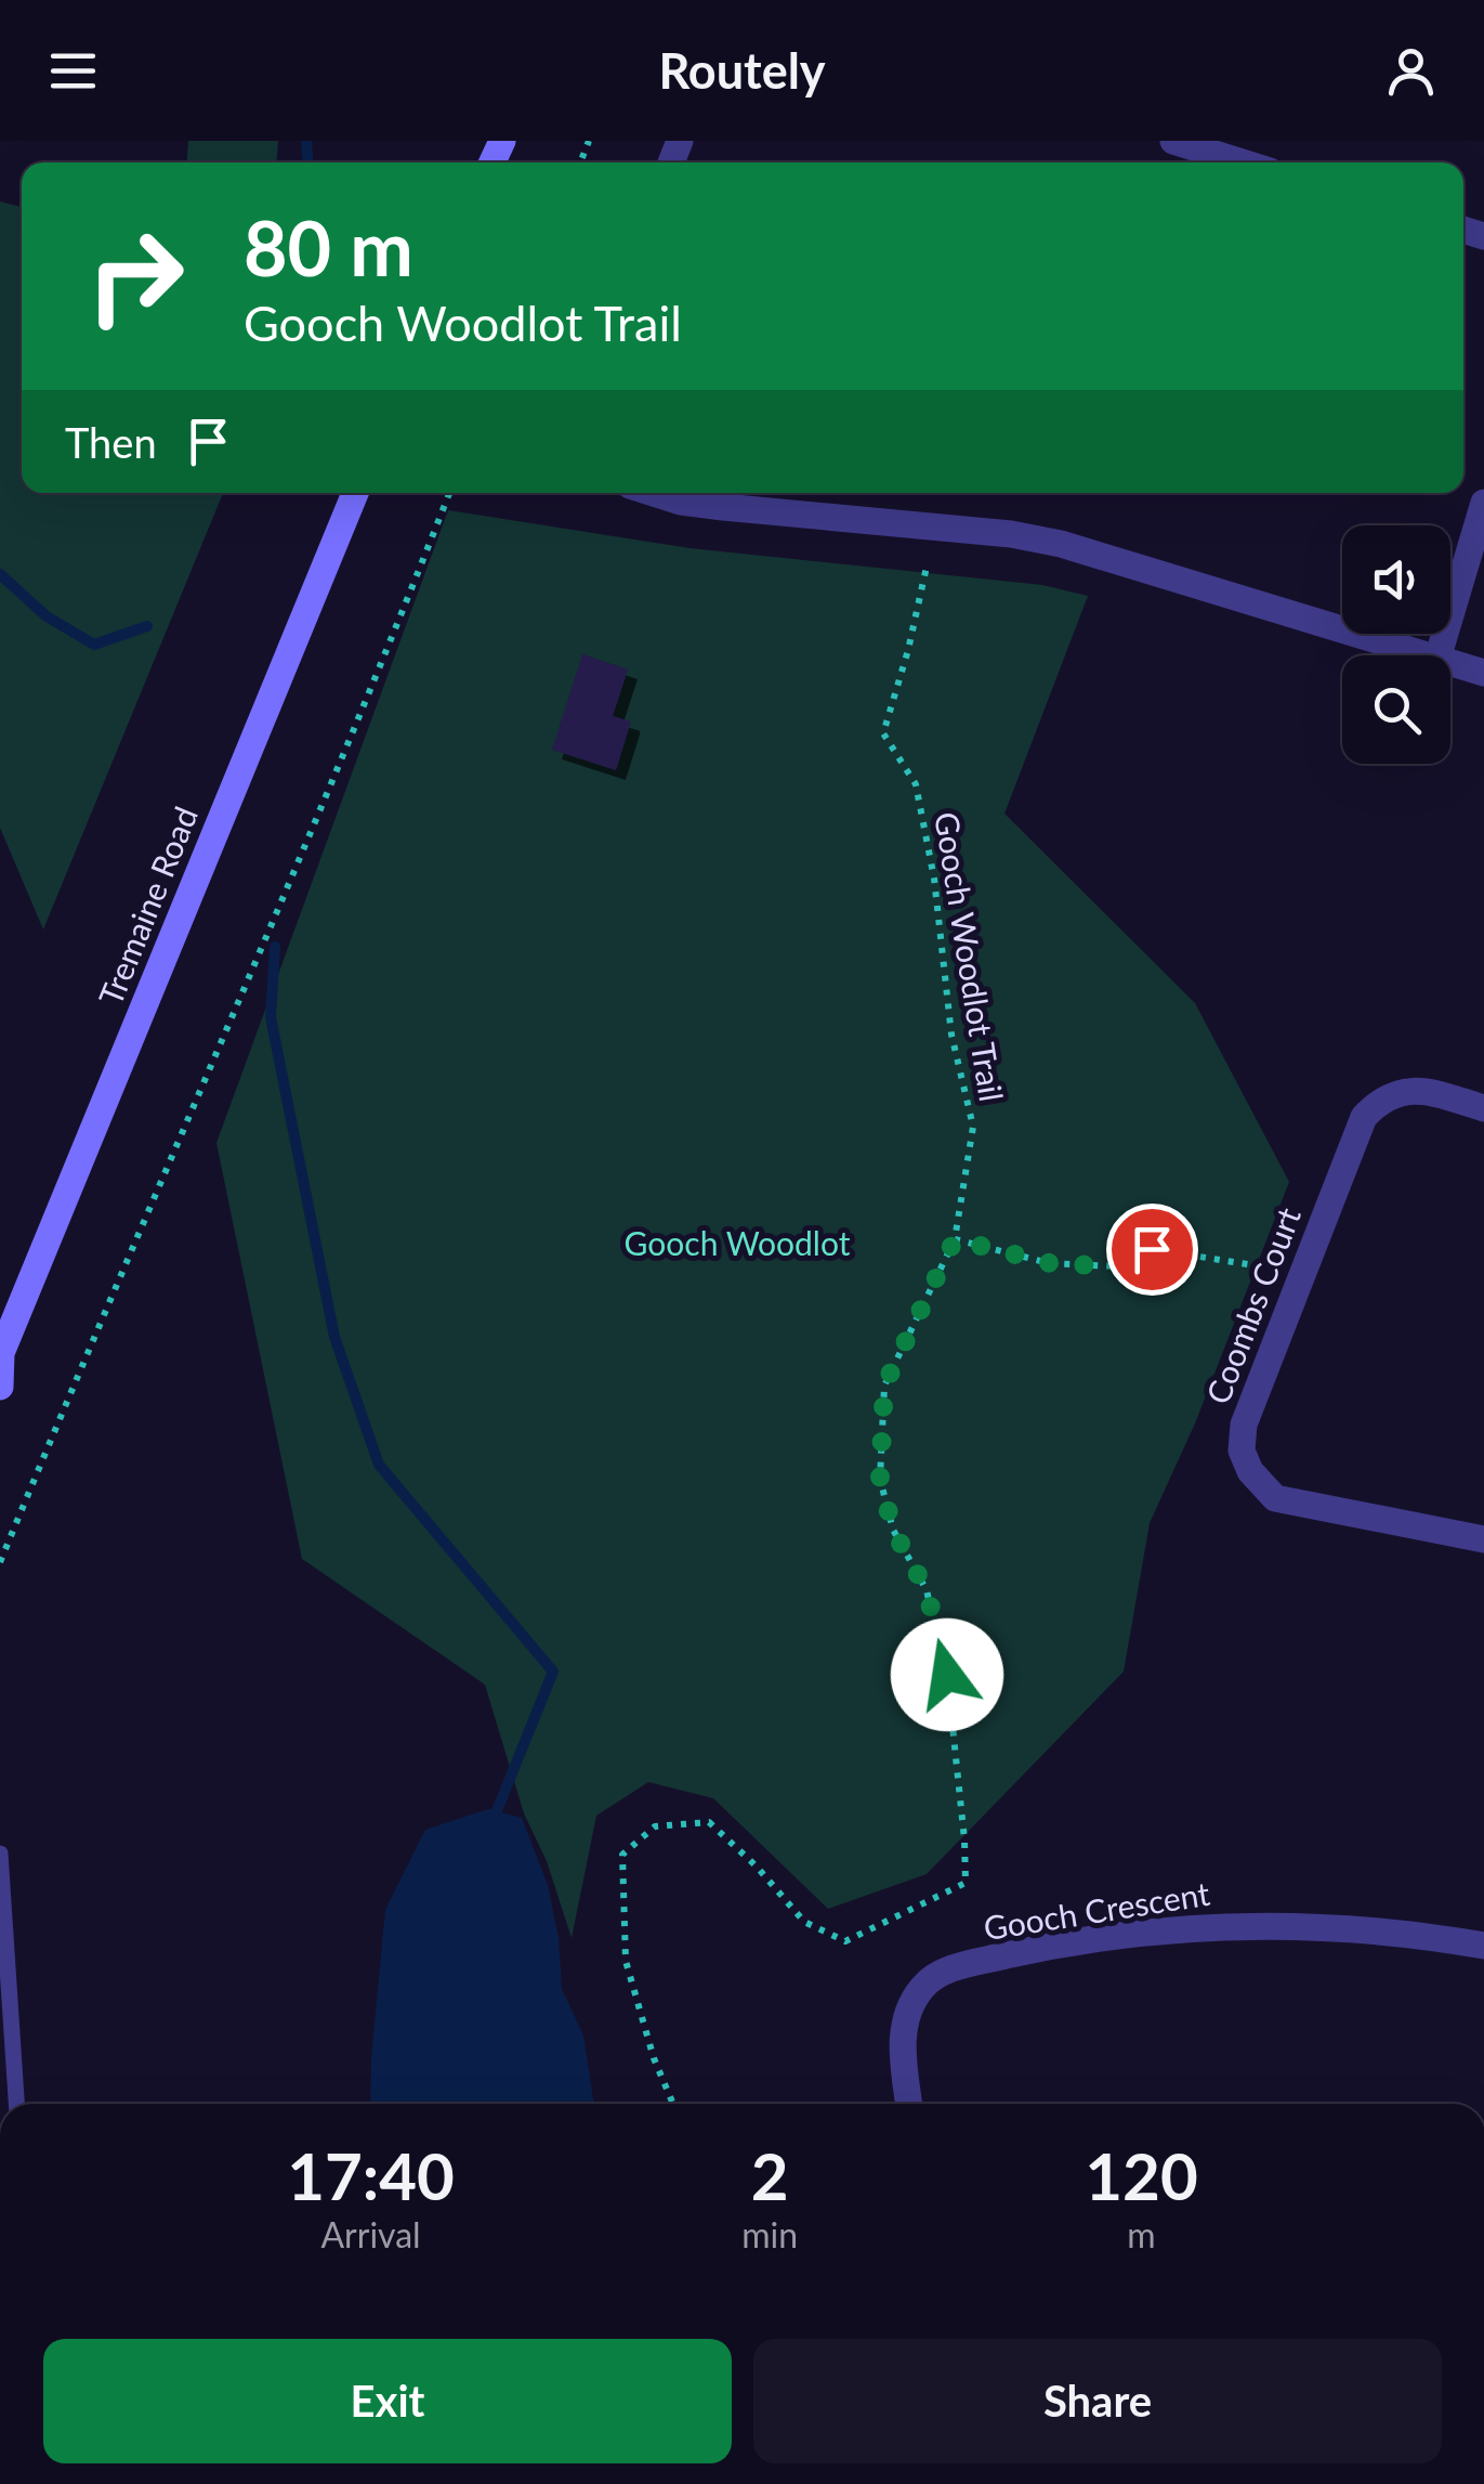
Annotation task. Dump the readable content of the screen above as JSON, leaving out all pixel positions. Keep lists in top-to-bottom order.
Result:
{
  "streets": {
    "main road": ["Tremaine Road"],
    "street": ["Coombs Court", "Gooch Crescent"],
    "path": ["Gooch Woodlot Trail"]
  },
  "parks": ["Gooch Woodlot"],
  "page": {
    "header": "Routely",
    "turn": ["80 m", "Gooch Woodlot Trail"],
    "then": "Then",
    "eta": [
      "17:40",
      "Arrival",
      "2",
      "min",
      "120",
      "m"
    ],
    "buttons": ["Exit", "Share"]
  }
}
